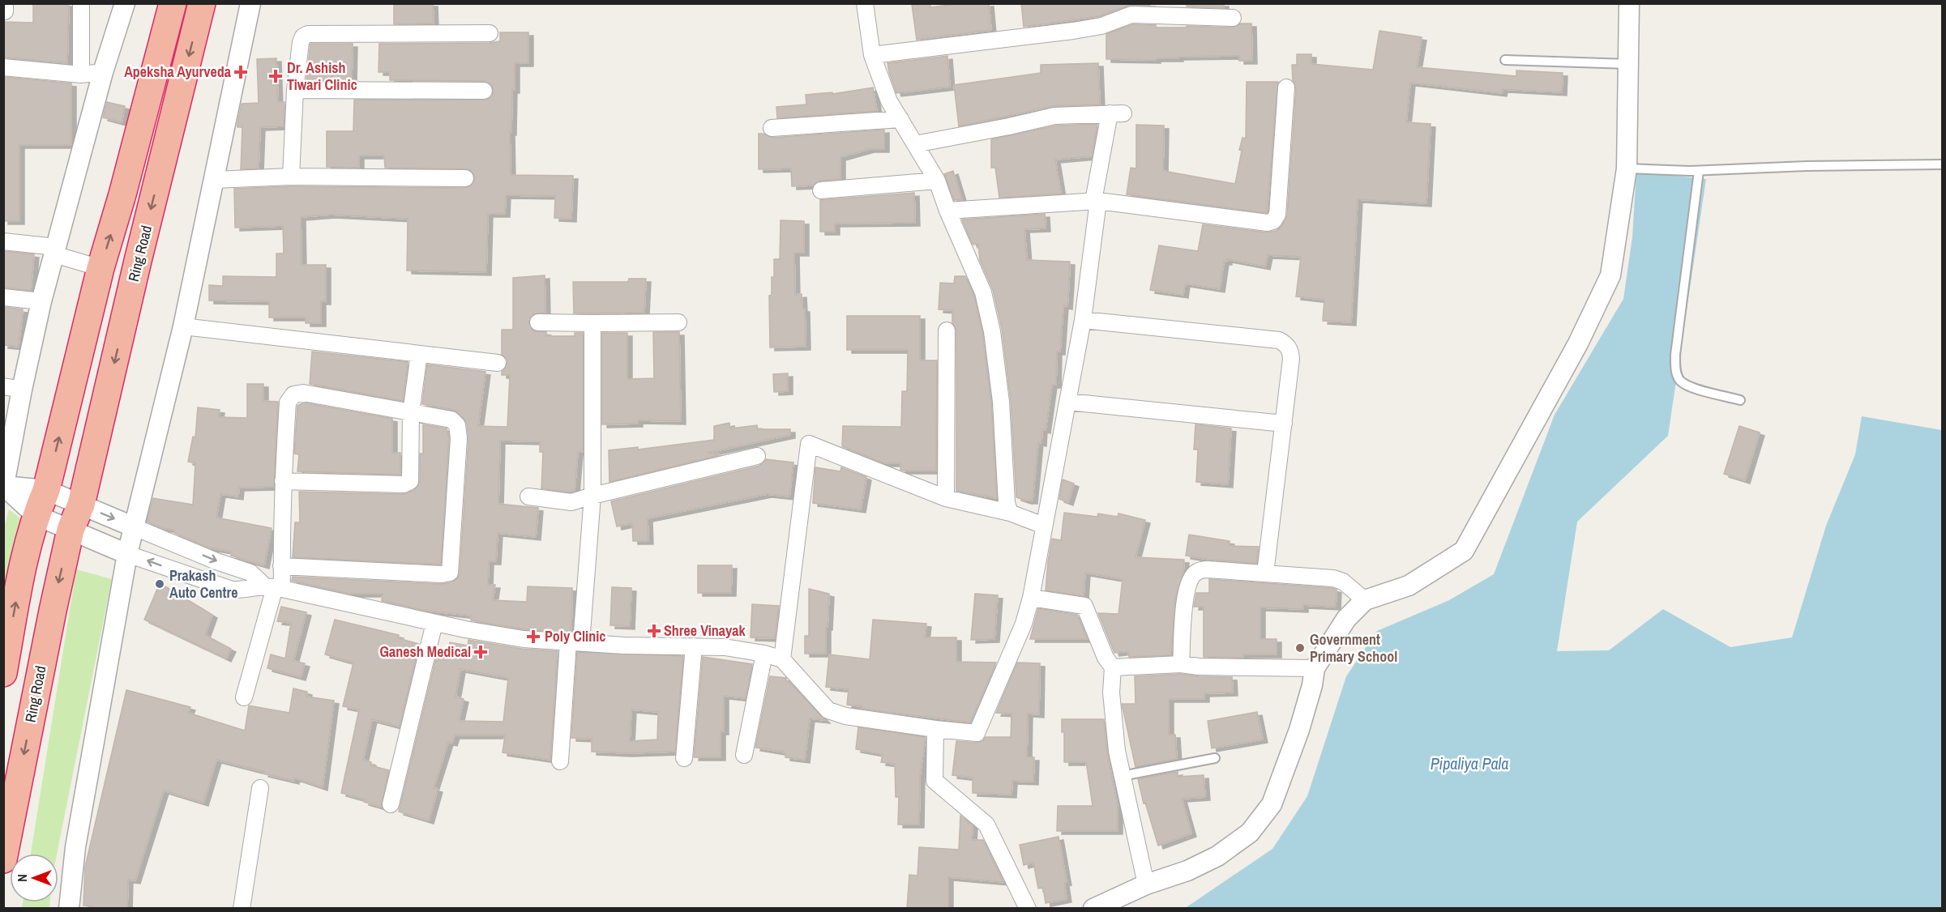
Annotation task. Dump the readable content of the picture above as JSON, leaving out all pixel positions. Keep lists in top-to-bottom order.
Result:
{
  "streets": {
    "highway": ["Ring Road"]
  },
  "water": ["Pipaliya Pala"],
  "places": {
    "health": [
      "Apeksha Ayurveda",
      "Dr. Ashish Tiwari Clinic",
      "Shree Vinayak",
      "Poly Clinic",
      "Ganesh Medical"
    ],
    "other": ["Prakash Auto Centre", "Government Primary School"]
  },
  "north": "left"
}
